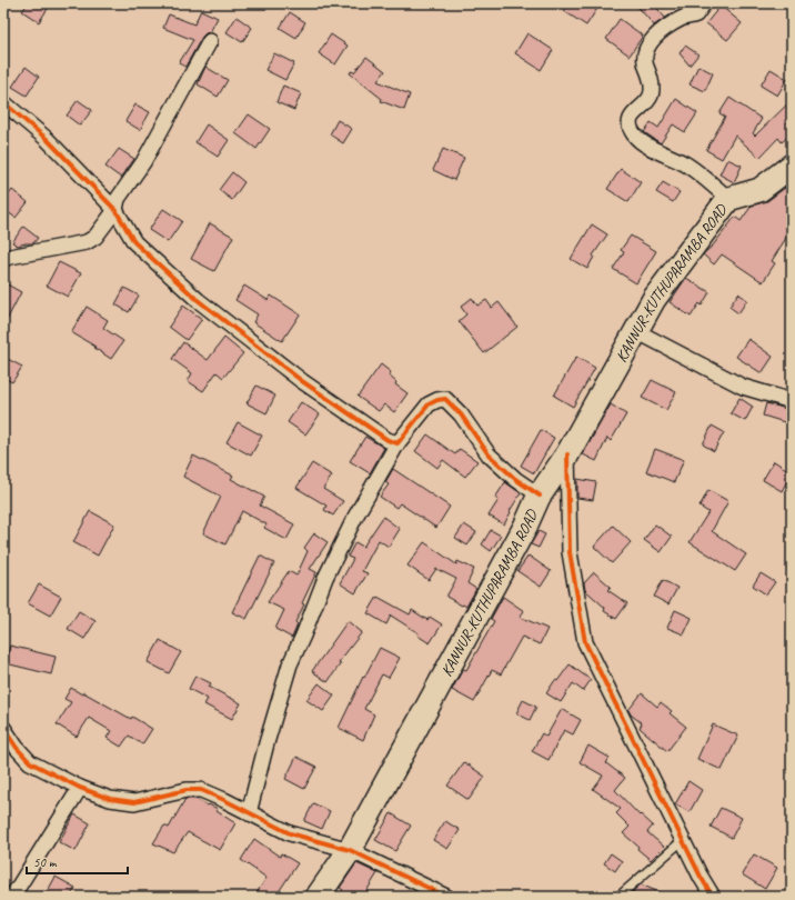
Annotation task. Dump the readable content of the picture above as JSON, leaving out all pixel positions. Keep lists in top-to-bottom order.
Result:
{
  "streets": {
    "main road": ["KANNUR-KUTHUPARAMBA ROAD"]
  },
  "scale_bar": "50 m"
}
